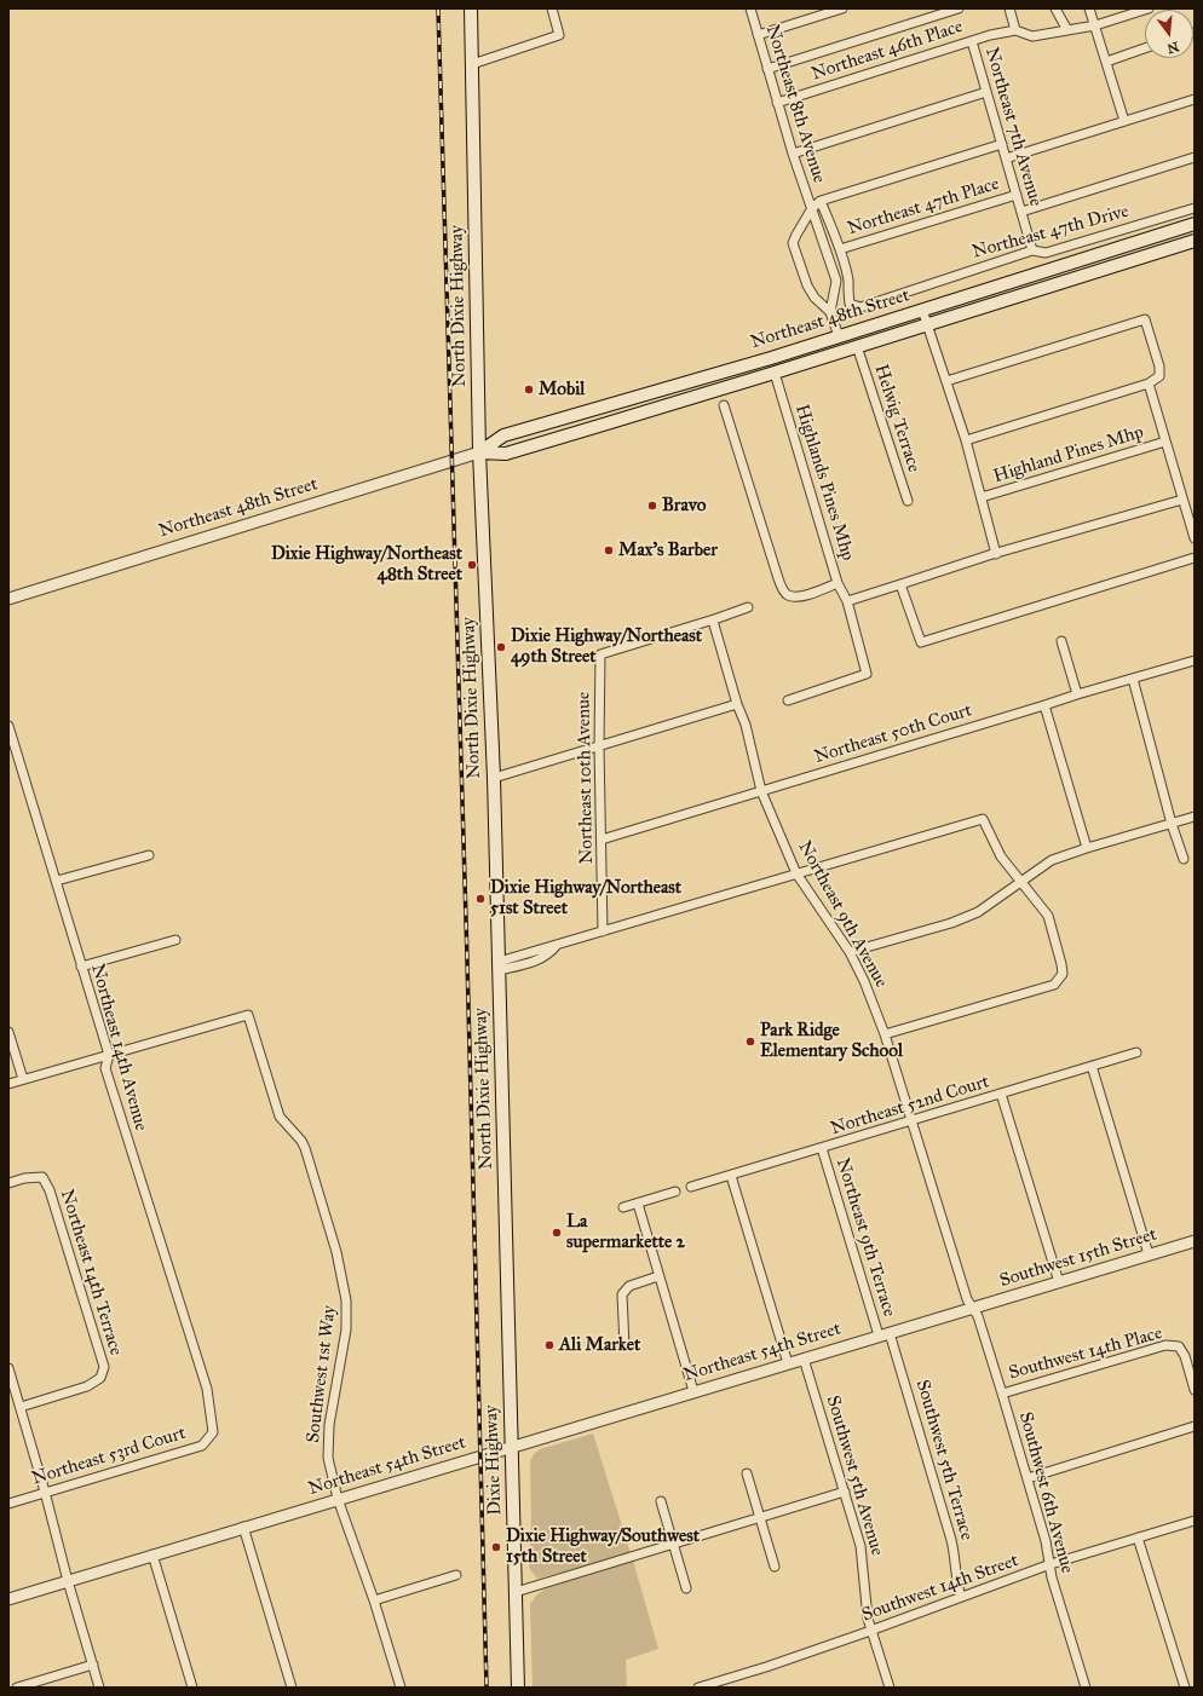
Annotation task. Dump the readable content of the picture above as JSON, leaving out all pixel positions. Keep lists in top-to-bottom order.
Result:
{
  "streets": {
    "main road": ["North Dixie Highway", "Northeast 48th Street", "Dixie Highway"],
    "street": [
      "Northeast 46th Place",
      "Northeast 8th Avenue",
      "Northeast 7th Avenue",
      "Northeast 47th Place",
      "Northeast 47th Drive",
      "Helwig Terrace",
      "Highland Pines Mhp",
      "Highlands Pines Mhp",
      "Northeast 50th Court",
      "Northeast 10th Avenue",
      "Northeast 9th Avenue",
      "Northeast 14th Avenue",
      "Northeast 52nd Court",
      "Northeast 9th Terrace",
      "Southwest 15th Street",
      "Northeast 14th Terrace",
      "Northeast 54th Street",
      "Southwest 14th Place",
      "Southwest 1st Way",
      "Northeast 53rd Court",
      "Southwest 5th Terrace",
      "Southwest 5th Avenue",
      "Southwest 6th Avenue",
      "Southwest 14th Street"
    ]
  },
  "crossings": [
    ["Northeast 46th Place", "Northeast 8th Avenue"],
    ["Northeast 46th Place", "Northeast 7th Avenue"],
    ["Northeast 8th Avenue", "Northeast 47th Place"],
    ["Northeast 8th Avenue", "Northeast 47th Drive"],
    ["Northeast 8th Avenue", "Northeast 48th Street"],
    ["Northeast 7th Avenue", "Northeast 47th Place"],
    ["Northeast 7th Avenue", "Northeast 47th Drive"],
    ["North Dixie Highway", "Northeast 48th Street"],
    ["North Dixie Highway", "Dixie Highway"],
    ["Northeast 48th Street", "Helwig Terrace"],
    ["Northeast 48th Street", "Highlands Pines Mhp"],
    ["Northeast 50th Court", "Northeast 10th Avenue"],
    ["Northeast 50th Court", "Northeast 9th Avenue"],
    ["Northeast 10th Avenue", "Northeast 9th Avenue"],
    ["Northeast 9th Avenue", "Northeast 52nd Court"],
    ["Northeast 9th Avenue", "Southwest 15th Street"],
    ["Northeast 9th Avenue", "Northeast 54th Street"],
    ["Northeast 9th Avenue", "Southwest 6th Avenue"],
    ["Northeast 14th Avenue", "Southwest 1st Way"],
    ["Northeast 14th Avenue", "Northeast 53rd Court"],
    ["Northeast 52nd Court", "Northeast 9th Terrace"],
    ["Northeast 9th Terrace", "Northeast 54th Street"],
    ["Northeast 9th Terrace", "Southwest 5th Terrace"],
    ["Southwest 15th Street", "Northeast 54th Street"],
    ["Southwest 15th Street", "Southwest 6th Avenue"],
    ["Northeast 54th Street", "Southwest 1st Way"],
    ["Northeast 54th Street", "Dixie Highway"],
    ["Northeast 54th Street", "Southwest 5th Terrace"],
    ["Northeast 54th Street", "Southwest 5th Avenue"],
    ["Northeast 54th Street", "Southwest 6th Avenue"],
    ["Southwest 14th Place", "Southwest 6th Avenue"],
    ["Southwest 5th Terrace", "Southwest 14th Street"],
    ["Southwest 5th Avenue", "Southwest 14th Street"],
    ["Southwest 6th Avenue", "Southwest 14th Street"]
  ],
  "places": [
    "Mobil",
    "Bravo",
    "Max’s Barber",
    "Dixie Highway/Northeast 48th Street",
    "Dixie Highway/Northeast 49th Street",
    "Dixie Highway/Northeast 51st Street",
    "Park Ridge Elementary School",
    "La supermarkette 2",
    "Ali Market",
    "Dixie Highway/Southwest 15th Street"
  ],
  "north": "bottom"
}
